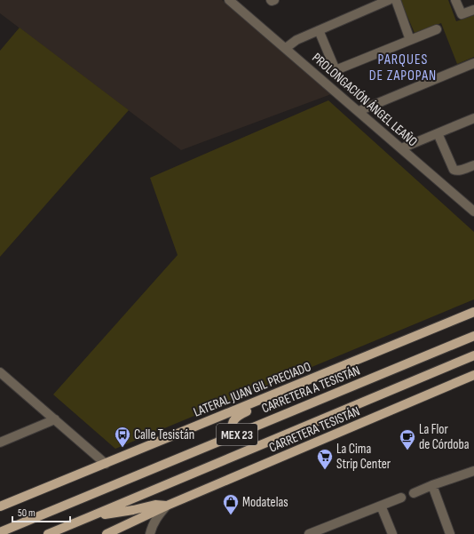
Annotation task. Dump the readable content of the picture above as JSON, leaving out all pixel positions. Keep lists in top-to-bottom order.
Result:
{
  "streets": {
    "main road": [
      "LATERAL JUAN GIL PRECIADO",
      "CARRETERA A TESISTÁN",
      "CARRETERA TESISTÁN",
      "MEX 23"
    ],
    "street": ["PROLONGACIÓN ÁNGEL LEAÑO"]
  },
  "districts": ["PARQUES DE ZAPOPAN"],
  "places": {
    "bus stop": ["Calle Tesistán"],
    "cafe": ["La Flor de Córdoba"],
    "supermarket": ["La Cima Strip Center"],
    "shop": ["Modatelas"]
  },
  "scale_bar": "50 m"
}
